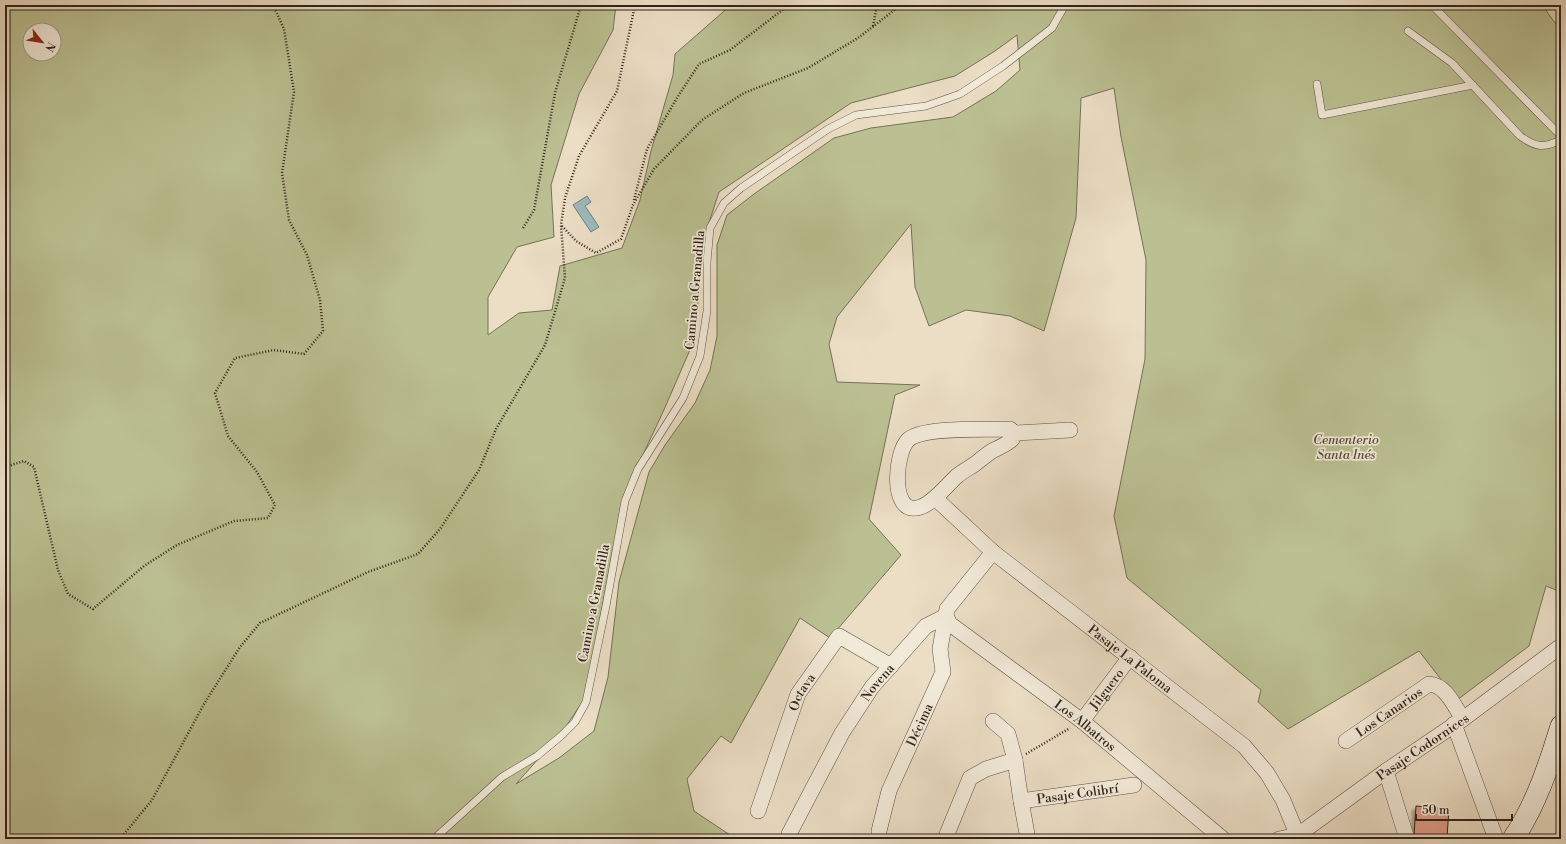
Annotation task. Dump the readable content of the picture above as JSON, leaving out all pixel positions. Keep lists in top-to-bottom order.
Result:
{
  "streets": {
    "street": [
      "Pasaje La Paloma",
      "Novena",
      "Jilguero",
      "Octava",
      "Los Canarios",
      "Décima",
      "Los Albatros",
      "Pasaje Codornices",
      "Pasaje Colibrí"
    ],
    "lane": ["Camino a Granadilla"]
  },
  "crossings": [
    ["Pasaje La Paloma", "Jilguero"],
    ["Pasaje La Paloma", "Pasaje Codornices"],
    ["Novena", "Octava"],
    ["Novena", "Décima"],
    ["Novena", "Los Albatros"],
    ["Jilguero", "Los Albatros"],
    ["Los Canarios", "Pasaje Codornices"],
    ["Décima", "Los Albatros"]
  ],
  "parks": ["Cementerio Santa Inés"],
  "scale_bar": "50 m",
  "north": "bottom right"
}
